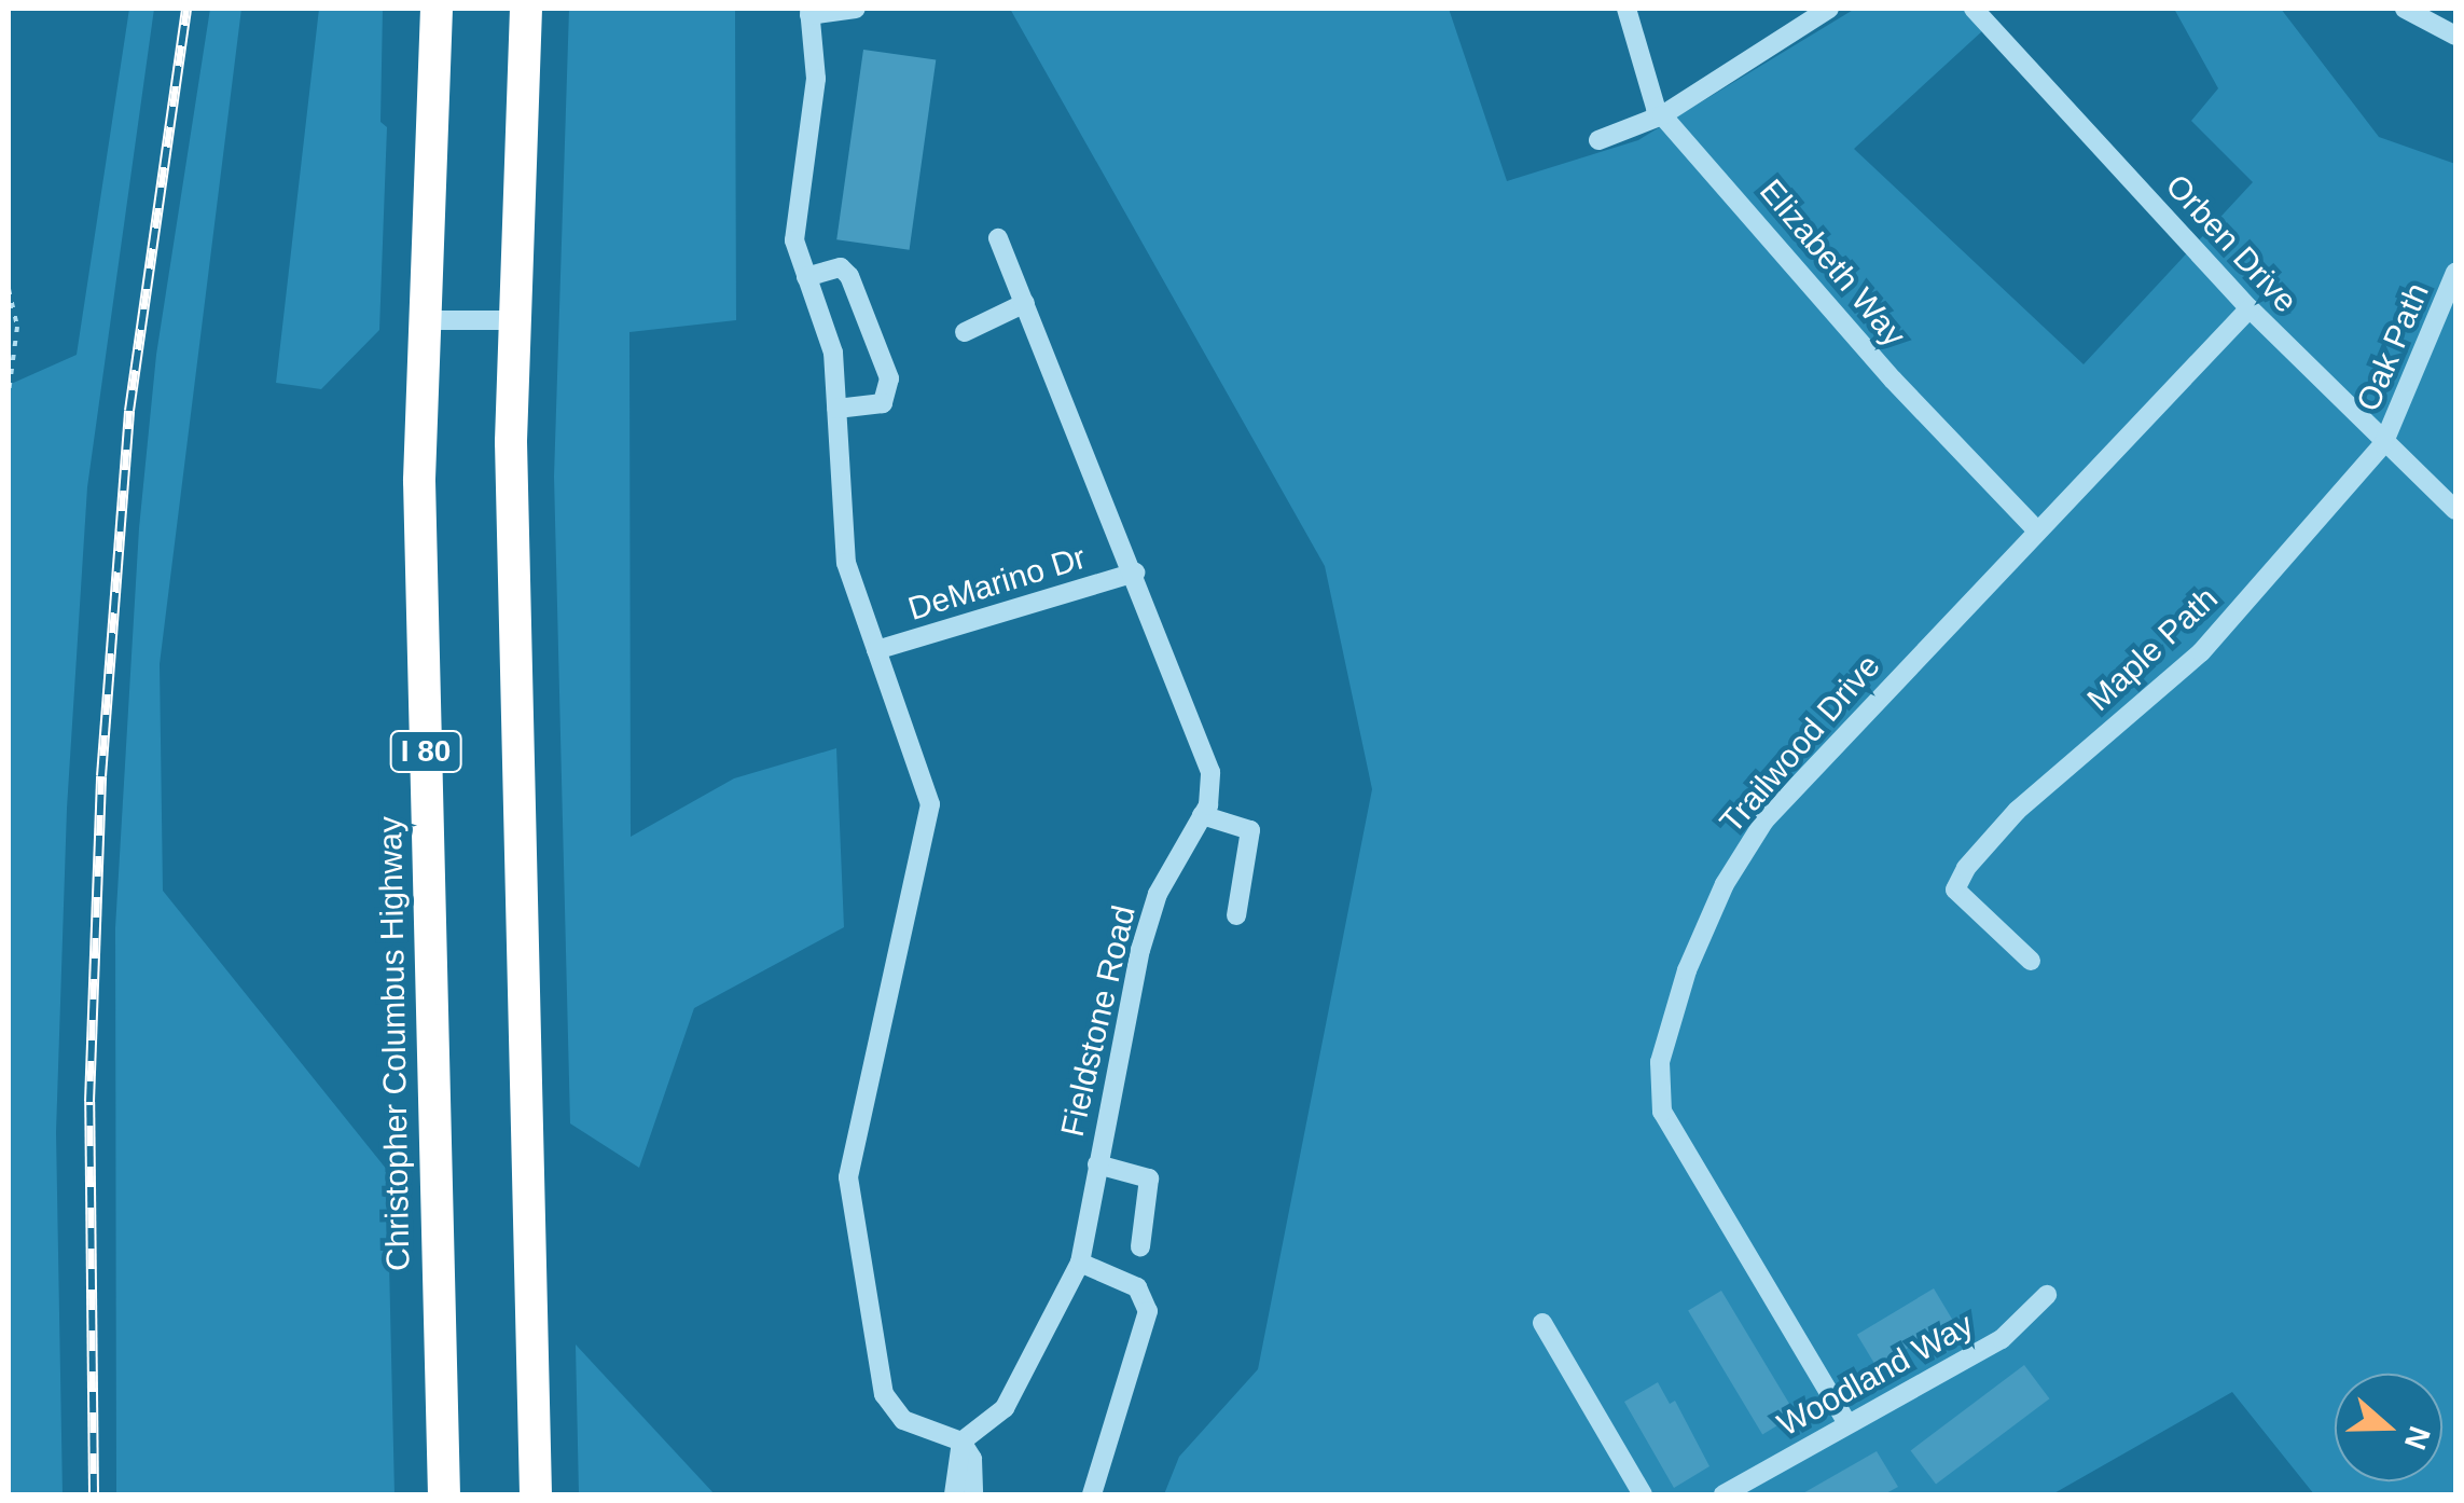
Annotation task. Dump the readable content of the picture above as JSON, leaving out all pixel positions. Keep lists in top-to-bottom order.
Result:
{
  "streets": {
    "highway": ["I 80", "Christopher Columbus Highway"],
    "street": [
      "Orben Drive",
      "Elizabeth Way",
      "Oak Path",
      "DeMarino Dr",
      "Maple Path",
      "Trailwood Drive",
      "Fieldstone Road",
      "Woodland Way"
    ]
  },
  "crossings": [
    ["Orben Drive", "Oak Path"],
    ["Orben Drive", "Maple Path"],
    ["Orben Drive", "Trailwood Drive"],
    ["Elizabeth Way", "Trailwood Drive"],
    ["Oak Path", "Maple Path"],
    ["DeMarino Dr", "Fieldstone Road"],
    ["Trailwood Drive", "Woodland Way"]
  ],
  "north": "right"
}
